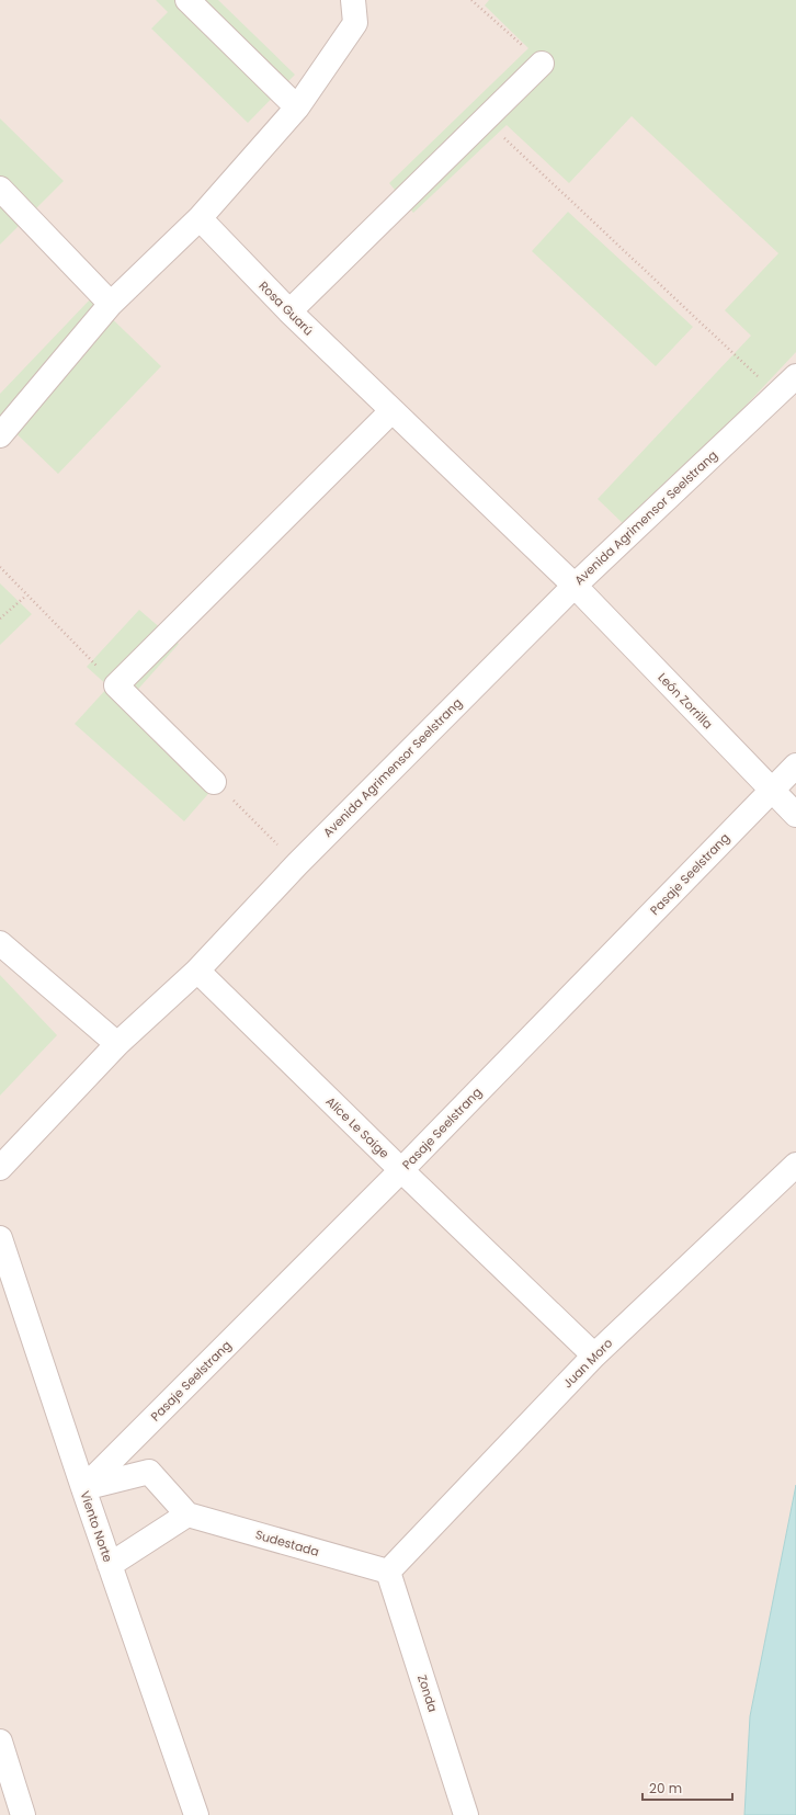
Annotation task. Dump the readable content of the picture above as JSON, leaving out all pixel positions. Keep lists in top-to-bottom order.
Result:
{
  "streets": {
    "street": [
      "Rosa Guarú",
      "Avenida Agrimensor Seelstrang",
      "León Zorrilla",
      "Pasaje Seelstrang",
      "Alice Le Saige",
      "Juan Moro",
      "Viento Norte",
      "Sudestada",
      "Zonda"
    ]
  },
  "crossings": [
    ["Rosa Guarú", "Avenida Agrimensor Seelstrang"],
    ["Rosa Guarú", "León Zorrilla"],
    ["Avenida Agrimensor Seelstrang", "León Zorrilla"],
    ["Avenida Agrimensor Seelstrang", "Alice Le Saige"],
    ["León Zorrilla", "Pasaje Seelstrang"],
    ["Pasaje Seelstrang", "Alice Le Saige"],
    ["Pasaje Seelstrang", "Viento Norte"],
    ["Alice Le Saige", "Juan Moro"],
    ["Juan Moro", "Sudestada"],
    ["Juan Moro", "Zonda"],
    ["Sudestada", "Zonda"]
  ],
  "scale_bar": "20 m"
}
